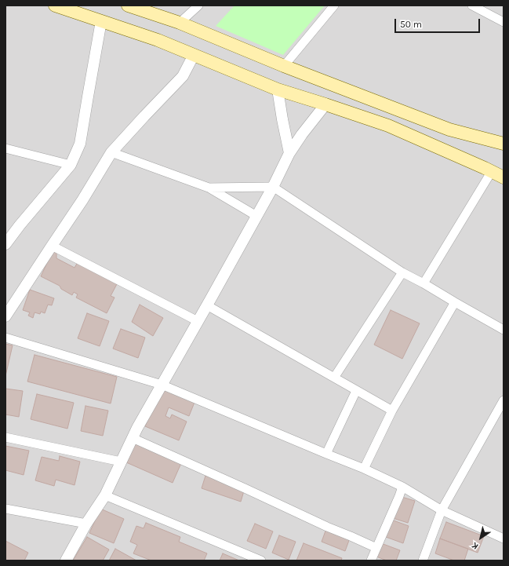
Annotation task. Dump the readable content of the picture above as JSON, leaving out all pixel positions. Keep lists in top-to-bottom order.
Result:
{
  "scale_bar": "50 m",
  "north": "bottom left"
}
